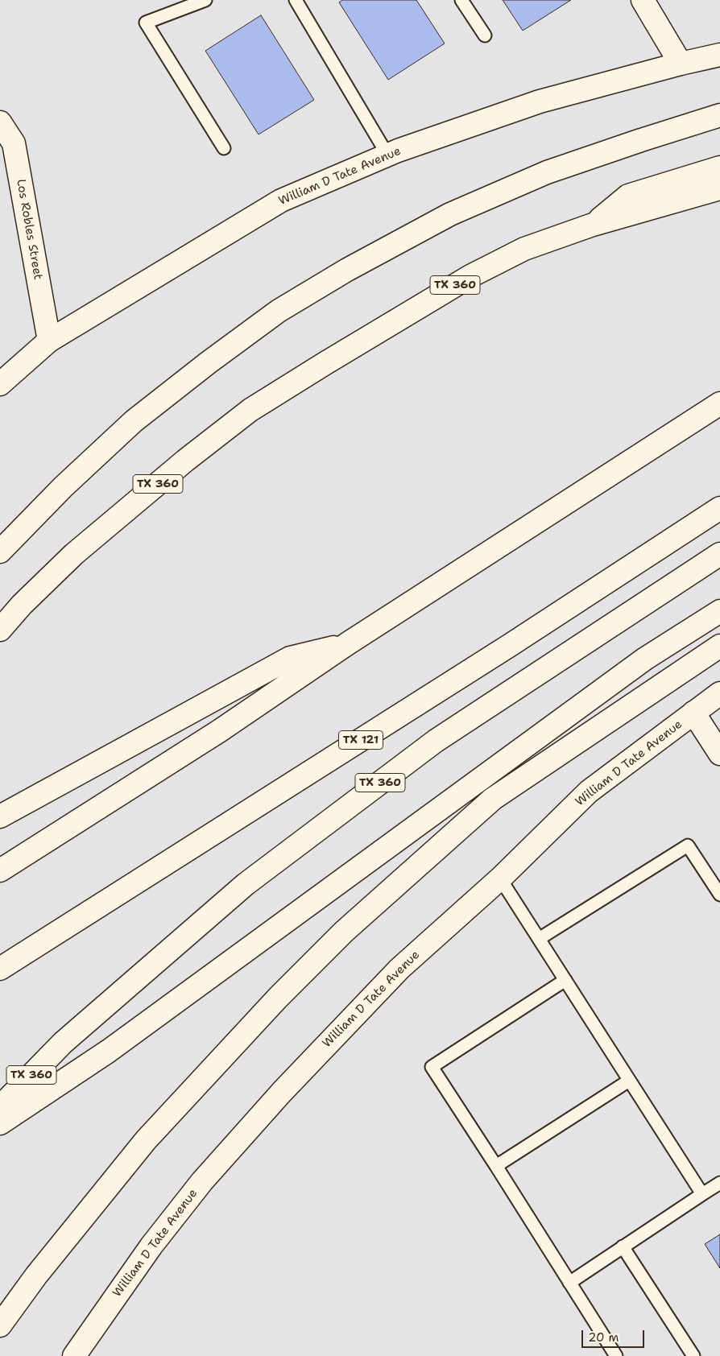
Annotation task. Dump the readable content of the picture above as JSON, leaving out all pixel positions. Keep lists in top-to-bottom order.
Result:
{
  "streets": {
    "main road": [
      "William D Tate Avenue",
      "Los Robles Street",
      "TX 360",
      "TX 121"
    ]
  },
  "crossings": [
    ["William D Tate Avenue", "Los Robles Street"]
  ],
  "scale_bar": "20 m"
}
